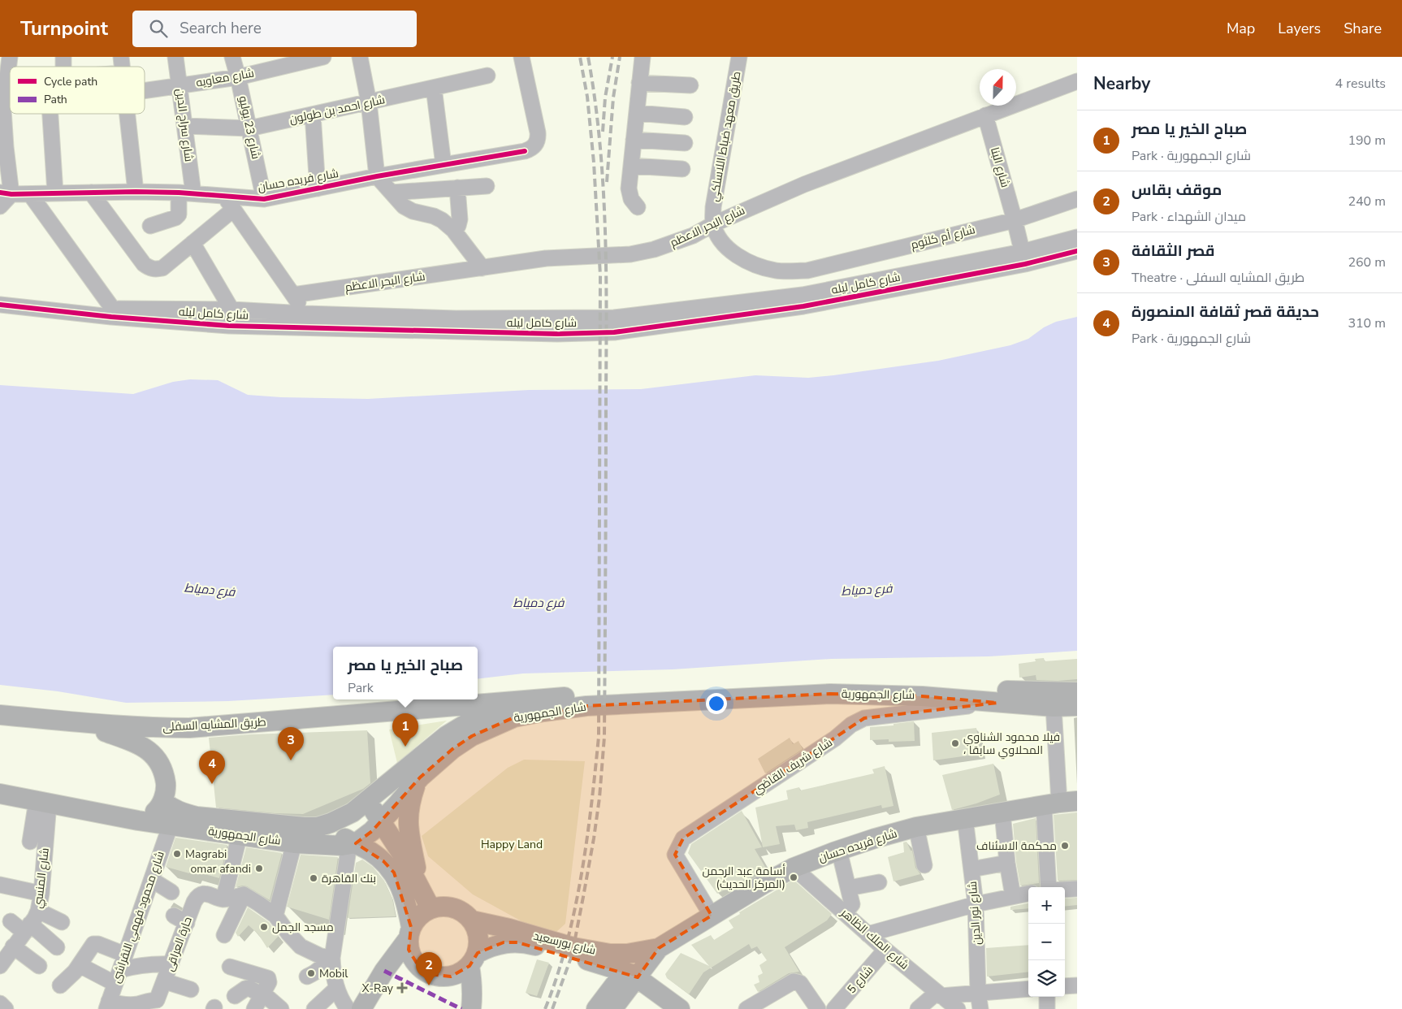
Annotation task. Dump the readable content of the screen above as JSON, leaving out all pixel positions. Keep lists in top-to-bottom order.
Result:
{
  "streets": {
    "main road": [
      "شارع فريده حسان",
      "شارع الجمهورية",
      "طريق المشايه السفلى",
      "شارع بورسعيد"
    ],
    "street": [
      "شارع معاويه",
      "شارع احمد بن طولون",
      "شارع سراج الدين",
      "شارع 23 يوليو",
      "طريق معهد ضباط اللاسلكي",
      "شارع البنا",
      "شارع البحر الاعظم",
      "شارع أم كلثوم",
      "شارع كامل ليله",
      "شارع شريف القاضي",
      "شارع المنسي",
      "شارع نور الدين",
      "شارع محمود فهمي النقراشى",
      "شارع الملك الظاهر",
      "حارة العراقى",
      "شارع 5"
    ]
  },
  "crossings": [
    ["شارع معاويه", "شارع سراج الدين"],
    ["شارع معاويه", "شارع 23 يوليو"],
    ["شارع احمد بن طولون", "شارع سراج الدين"],
    ["شارع احمد بن طولون", "شارع 23 يوليو"],
    ["شارع سراج الدين", "شارع فريده حسان"],
    ["شارع 23 يوليو", "شارع فريده حسان"],
    ["طريق معهد ضباط اللاسلكي", "شارع البحر الاعظم"],
    ["طريق معهد ضباط اللاسلكي", "شارع أم كلثوم"],
    ["شارع البنا", "شارع البحر الاعظم"],
    ["شارع البنا", "شارع أم كلثوم"],
    ["شارع البنا", "شارع كامل ليله"],
    ["شارع فريده حسان", "شارع شريف القاضي"],
    ["شارع فريده حسان", "شارع نور الدين"],
    ["شارع فريده حسان", "شارع الملك الظاهر"],
    ["شارع فريده حسان", "شارع بورسعيد"],
    ["شارع الجمهورية", "طريق المشايه السفلى"],
    ["شارع الجمهورية", "شارع شريف القاضي"],
    ["شارع الجمهورية", "شارع المنسي"],
    ["شارع الجمهورية", "شارع محمود فهمي النقراشى"],
    ["شارع الملك الظاهر", "شارع 5"]
  ],
  "water": ["فرع دمياط"],
  "parks": ["Happy Land"],
  "places": {
    "other": [
      "فيلا محمود الشناوي ، المحلاوي سابقا",
      "محكمة الاسئناف",
      "Magrabi",
      "omar afandi",
      "أسامة عبد الرحمن (المركز الحديث)",
      "بنك القاهرة",
      "مسجد الجمل",
      "Mobil"
    ],
    "health": ["X-Ray"]
  },
  "legend": ["Cycle path", "Path"],
  "north": "top",
  "page": {
    "header": "Turnpoint",
    "search": "Search here",
    "nav": ["Map", "Layers", "Share"],
    "heading": ["Nearby", "4 results"],
    "list": [
      {
        "mark": "1",
        "name": "صباح الخير يا مصر",
        "note": "Park · شارع الجمهورية",
        "value": "190 m"
      },
      {
        "mark": "2",
        "name": "موقف بقاس",
        "note": "Park · ميدان الشهداء",
        "value": "240 m"
      },
      {
        "mark": "3",
        "name": "قصر الثقافة",
        "note": "Theatre · طريق المشايه السفلى",
        "value": "260 m"
      },
      {
        "mark": "4",
        "name": "حديقة قصر ثقافة المنصورة",
        "note": "Park · شارع الجمهورية",
        "value": "310 m"
      }
    ],
    "popup": ["صباح الخير يا مصر", "Park"],
    "pins": [
      "1",
      "3",
      "4",
      "2"
    ],
    "map_buttons": ["+", "−"]
  }
}
